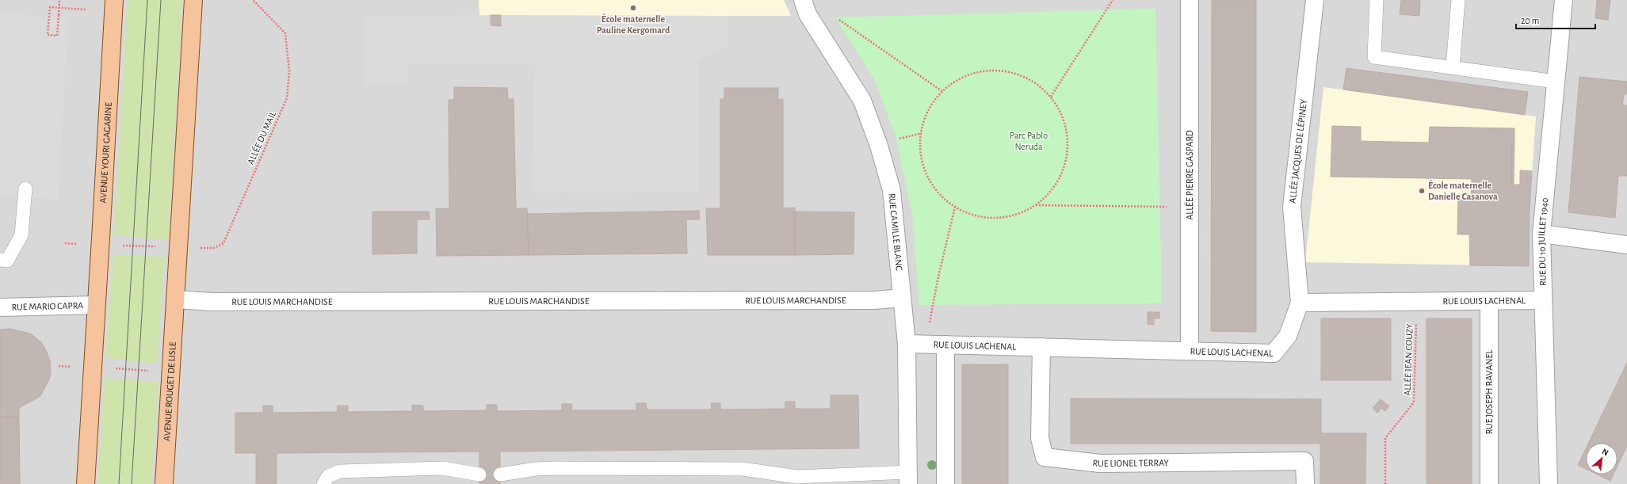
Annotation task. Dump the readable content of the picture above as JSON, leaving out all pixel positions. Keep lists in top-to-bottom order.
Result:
{
  "streets": {
    "main road": ["AVENUE YOURI GAGARINE", "AVENUE ROUGET DE LISLE"],
    "street": [
      "ALLÉE JACQUES DE LÉPINEY",
      "ALLÉE PIERRE GASPARD",
      "RUE CAMILLE BLANC",
      "RUE DU 10 JUILLET 1940",
      "RUE LOUIS MARCHANDISE",
      "RUE LOUIS LACHENAL",
      "RUE MARIO CAPRA",
      "RUE JOSEPH RAVANEL",
      "RUE LIONEL TERRAY"
    ],
    "path": ["ALLÉE DU MAIL", "ALLÉE JEAN COUZY"]
  },
  "crossings": [
    ["ALLÉE JACQUES DE LÉPINEY", "RUE LOUIS LACHENAL"],
    ["AVENUE YOURI GAGARINE", "RUE MARIO CAPRA"],
    ["ALLÉE PIERRE GASPARD", "RUE LOUIS LACHENAL"],
    ["RUE CAMILLE BLANC", "RUE LOUIS MARCHANDISE"],
    ["RUE CAMILLE BLANC", "RUE LOUIS LACHENAL"],
    ["RUE DU 10 JUILLET 1940", "RUE LOUIS LACHENAL"],
    ["RUE LOUIS MARCHANDISE", "AVENUE ROUGET DE LISLE"],
    ["RUE LOUIS LACHENAL", "ALLÉE JEAN COUZY"],
    ["RUE LOUIS LACHENAL", "RUE JOSEPH RAVANEL"],
    ["RUE LOUIS LACHENAL", "RUE LIONEL TERRAY"]
  ],
  "parks": ["Parc Pablo Neruda"],
  "places": ["École maternelle Pauline Kergomard", "École maternelle Danielle Casanova"],
  "scale_bar": "20 m",
  "north": "top right"
}
